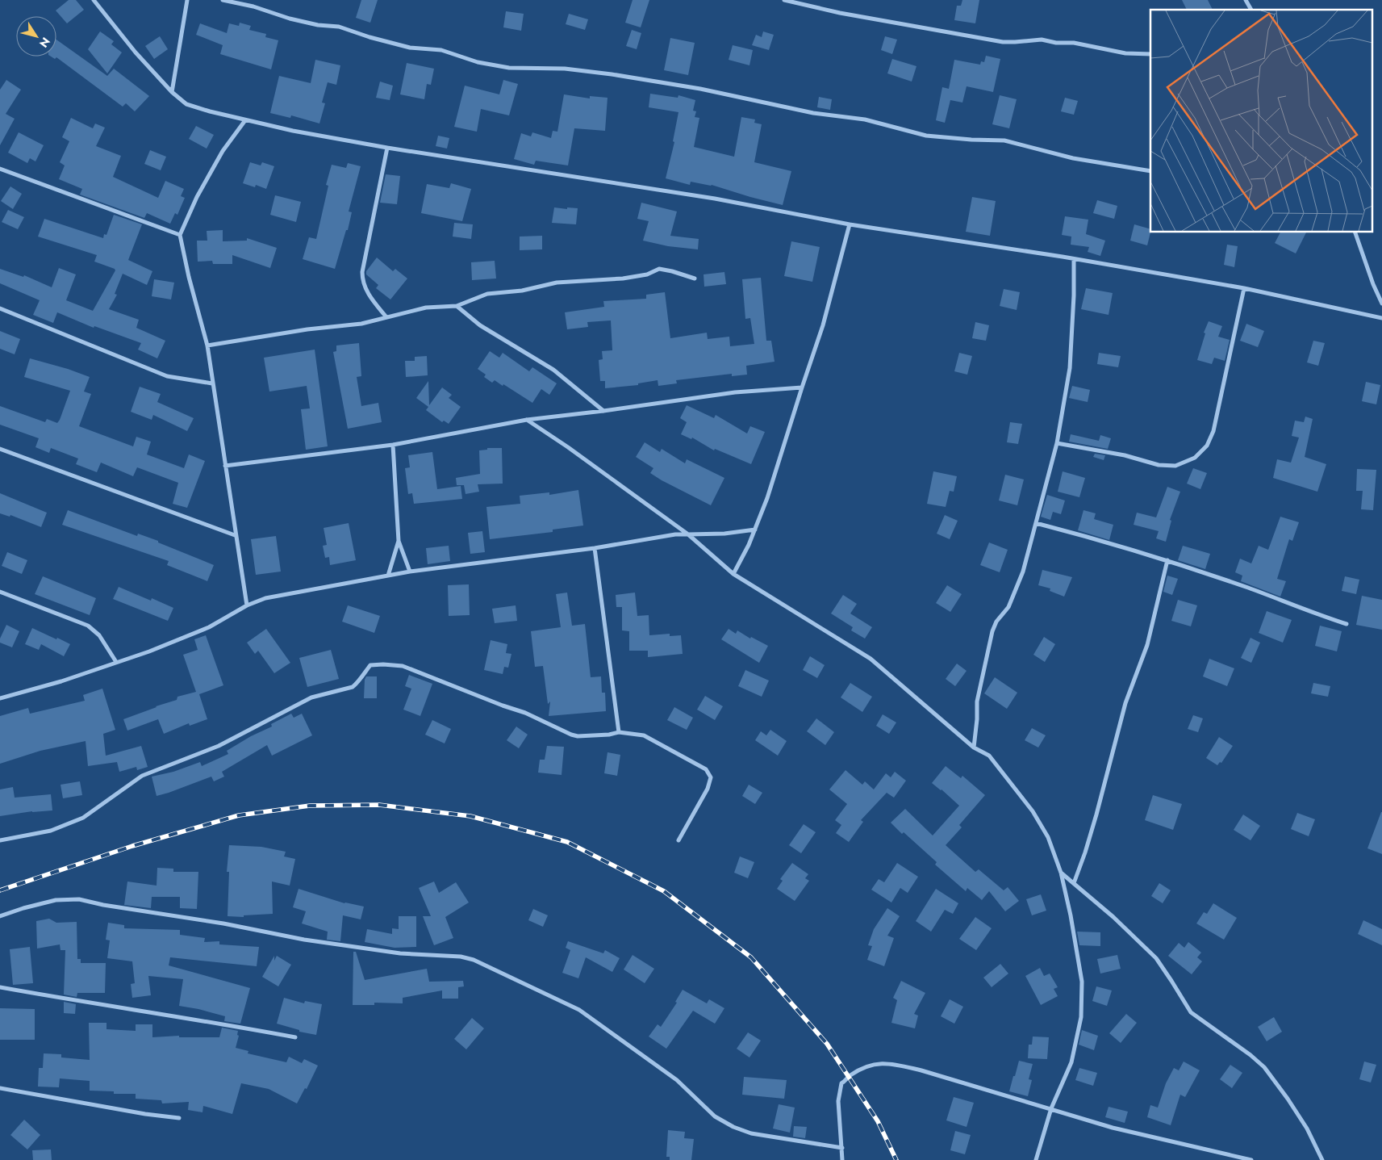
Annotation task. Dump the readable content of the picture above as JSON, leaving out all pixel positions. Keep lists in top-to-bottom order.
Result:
{
  "north": "bottom right"
}
